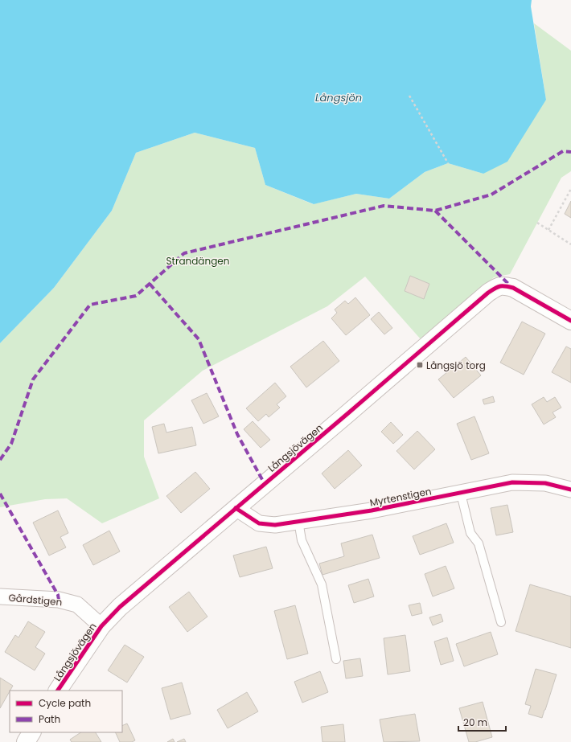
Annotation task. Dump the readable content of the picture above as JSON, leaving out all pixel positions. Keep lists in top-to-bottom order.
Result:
{
  "streets": {
    "street": ["Långsjövägen", "Myrtenstigen", "Gårdstigen"]
  },
  "crossings": [
    ["Långsjövägen", "Myrtenstigen"],
    ["Långsjövägen", "Gårdstigen"]
  ],
  "water": ["Långsjön"],
  "parks": ["Strandängen"],
  "places": {
    "transit": ["Långsjö torg"]
  },
  "legend": ["Cycle path", "Path"],
  "scale_bar": "20 m"
}
